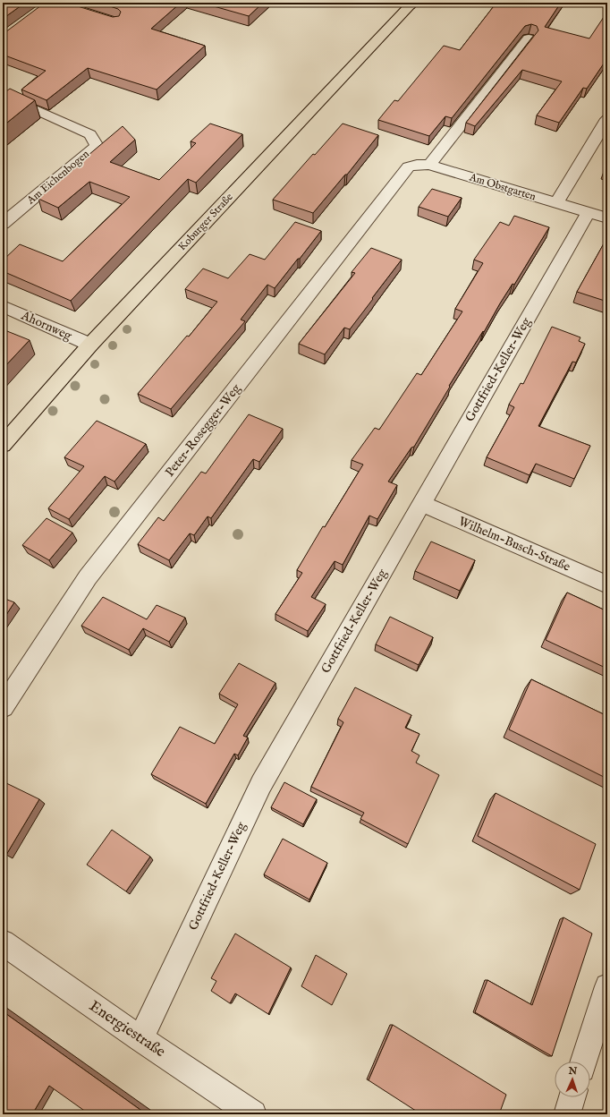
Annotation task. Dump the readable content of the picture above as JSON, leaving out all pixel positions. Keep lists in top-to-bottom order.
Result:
{
  "streets": {
    "main road": ["Koburger Straße"],
    "street": [
      "Am Eichenbogen",
      "Am Obstgarten",
      "Ahornweg",
      "Gottfried-Keller-Weg",
      "Peter-Rosegger-Weg",
      "Wilhelm-Busch-Straße",
      "Energiestraße"
    ]
  },
  "crossings": [
    ["Am Obstgarten", "Gottfried-Keller-Weg"],
    ["Am Obstgarten", "Peter-Rosegger-Weg"],
    ["Koburger Straße", "Ahornweg"],
    ["Gottfried-Keller-Weg", "Wilhelm-Busch-Straße"],
    ["Gottfried-Keller-Weg", "Energiestraße"]
  ],
  "north": "top"
}
